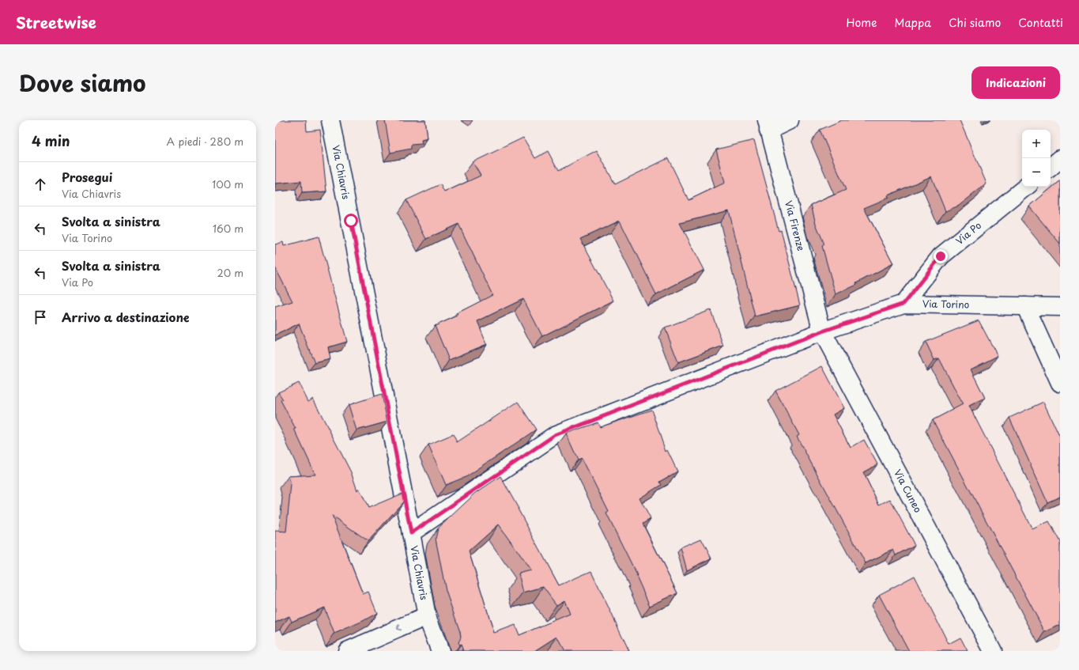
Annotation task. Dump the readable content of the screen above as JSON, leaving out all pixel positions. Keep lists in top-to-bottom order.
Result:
{
  "streets": {
    "street": [
      "Via Chiavris",
      "Via Firenze",
      "Via Po",
      "Via Torino",
      "Via Cuneo"
    ]
  },
  "crossings": [
    ["Via Chiavris", "Via Torino"],
    ["Via Firenze", "Via Torino"],
    ["Via Firenze", "Via Cuneo"],
    ["Via Po", "Via Torino"],
    ["Via Torino", "Via Cuneo"]
  ],
  "page": {
    "header": "Streetwise",
    "nav": [
      "Home",
      "Mappa",
      "Chi siamo",
      "Contatti"
    ],
    "title": "Dove siamo",
    "buttons": "Indicazioni",
    "heading": ["4 min", "A piedi · 280 m"],
    "map_buttons": ["+", "−"],
    "list": [
      ["Prosegui", "Via Chiavris", "100 m"],
      ["Svolta a sinistra", "Via Torino", "160 m"],
      ["Svolta a sinistra", "Via Po", "20 m"],
      "Arrivo a destinazione"
    ]
  }
}
